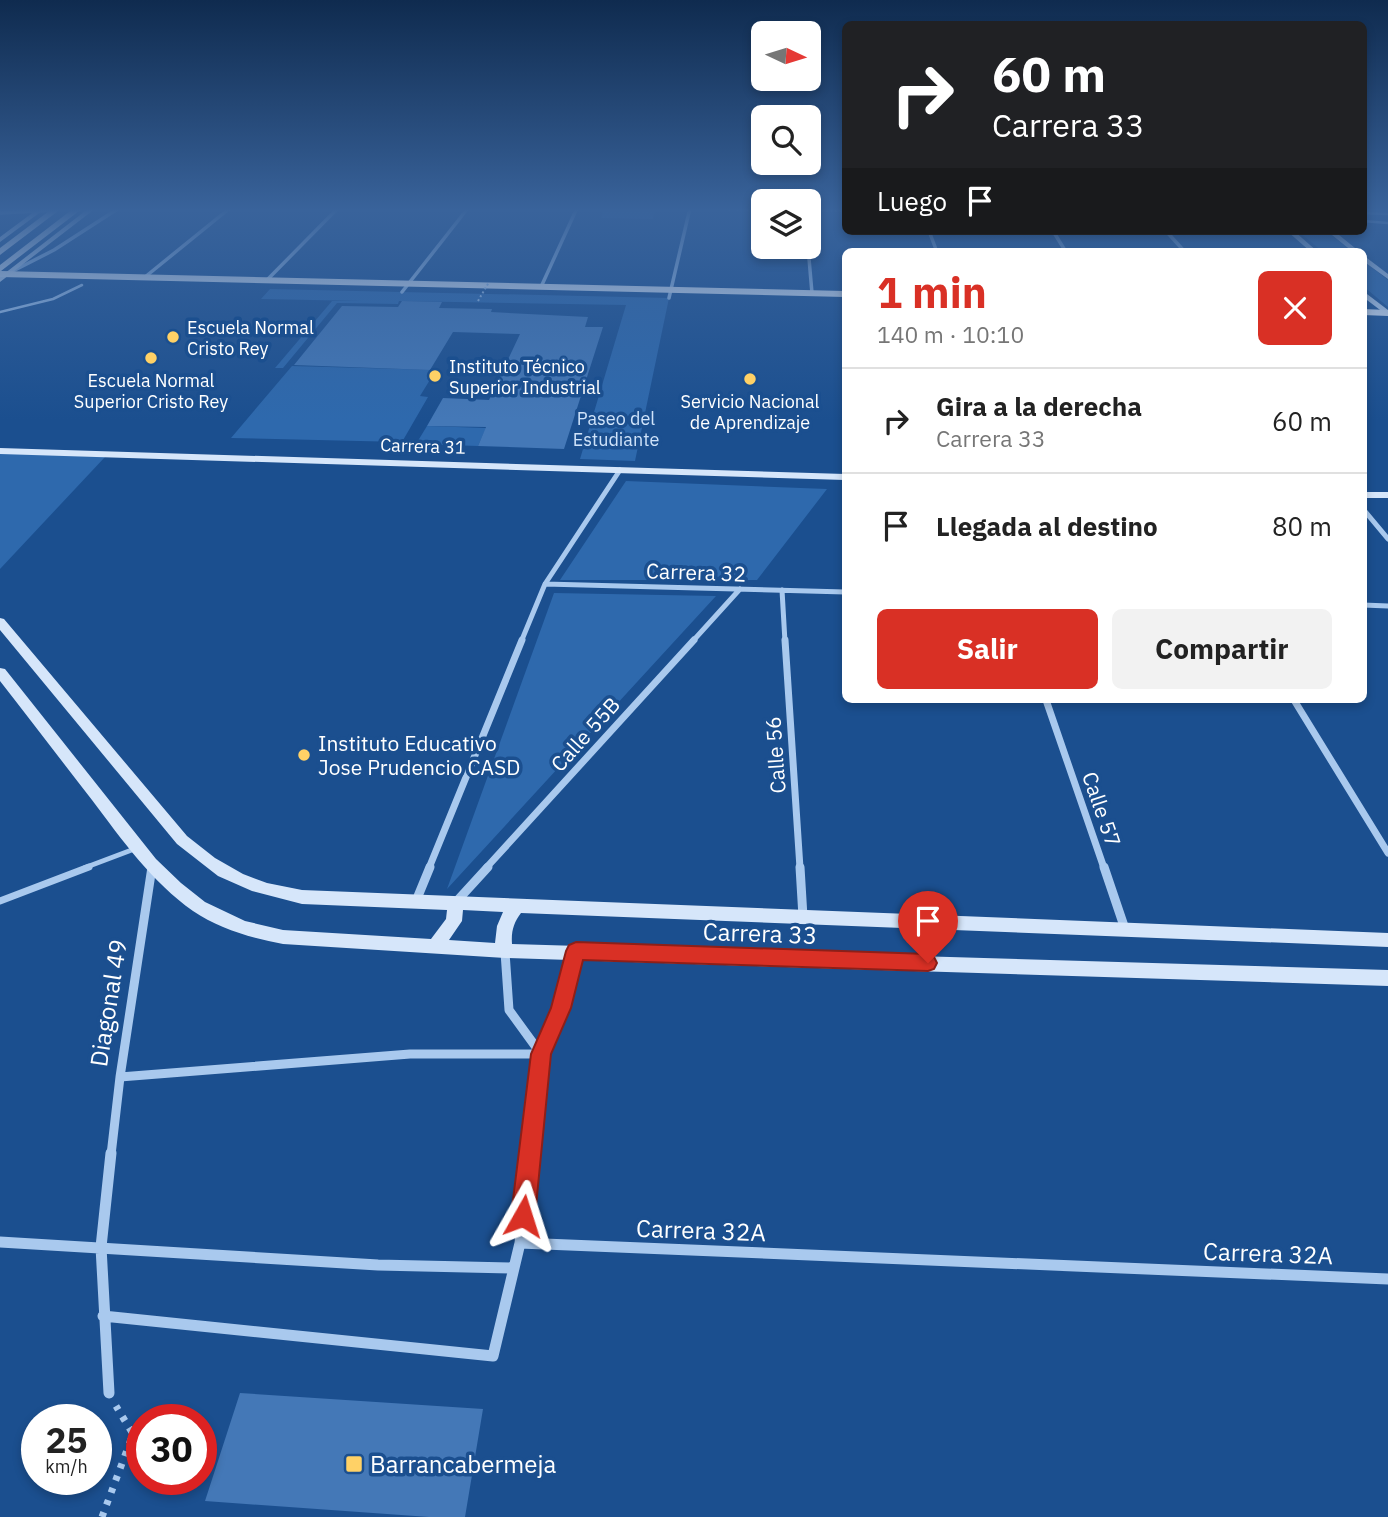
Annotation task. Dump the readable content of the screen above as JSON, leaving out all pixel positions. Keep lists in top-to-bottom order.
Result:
{
  "streets": {
    "main road": ["Carrera 31", "Carrera 33"],
    "street": [
      "Carrera 32",
      "Calle 55B",
      "Calle 56",
      "Calle 57",
      "Diagonal 49",
      "Carrera 32A"
    ]
  },
  "crossings": [
    ["Carrera 32", "Calle 55B"],
    ["Carrera 32", "Calle 56"],
    ["Calle 55B", "Carrera 33"],
    ["Calle 56", "Carrera 33"],
    ["Calle 57", "Carrera 33"],
    ["Carrera 33", "Diagonal 49"]
  ],
  "parks": ["Paseo del Estudiante"],
  "places": {
    "other": [
      "Escuela Normal Cristo Rey",
      "Escuela Normal Superior Cristo Rey",
      "Instituto Técnico Superior Industrial",
      "Servicio Nacional de Aprendizaje",
      "Instituto Educativo Jose Prudencio CASD"
    ],
    "transit": ["Barrancabermeja"]
  },
  "north": "right",
  "page": {
    "turn": ["60 m", "Carrera 33"],
    "then": "Luego",
    "heading": ["1 min", "140 m · 10:10"],
    "list": [
      {
        "name": "Gira a la derecha",
        "note": "Carrera 33",
        "value": "60 m"
      },
      {
        "name": "Llegada al destino",
        "value": "80 m"
      }
    ],
    "buttons": ["Salir", "Compartir"],
    "speed": "25 km/h",
    "limit": "30"
  }
}
